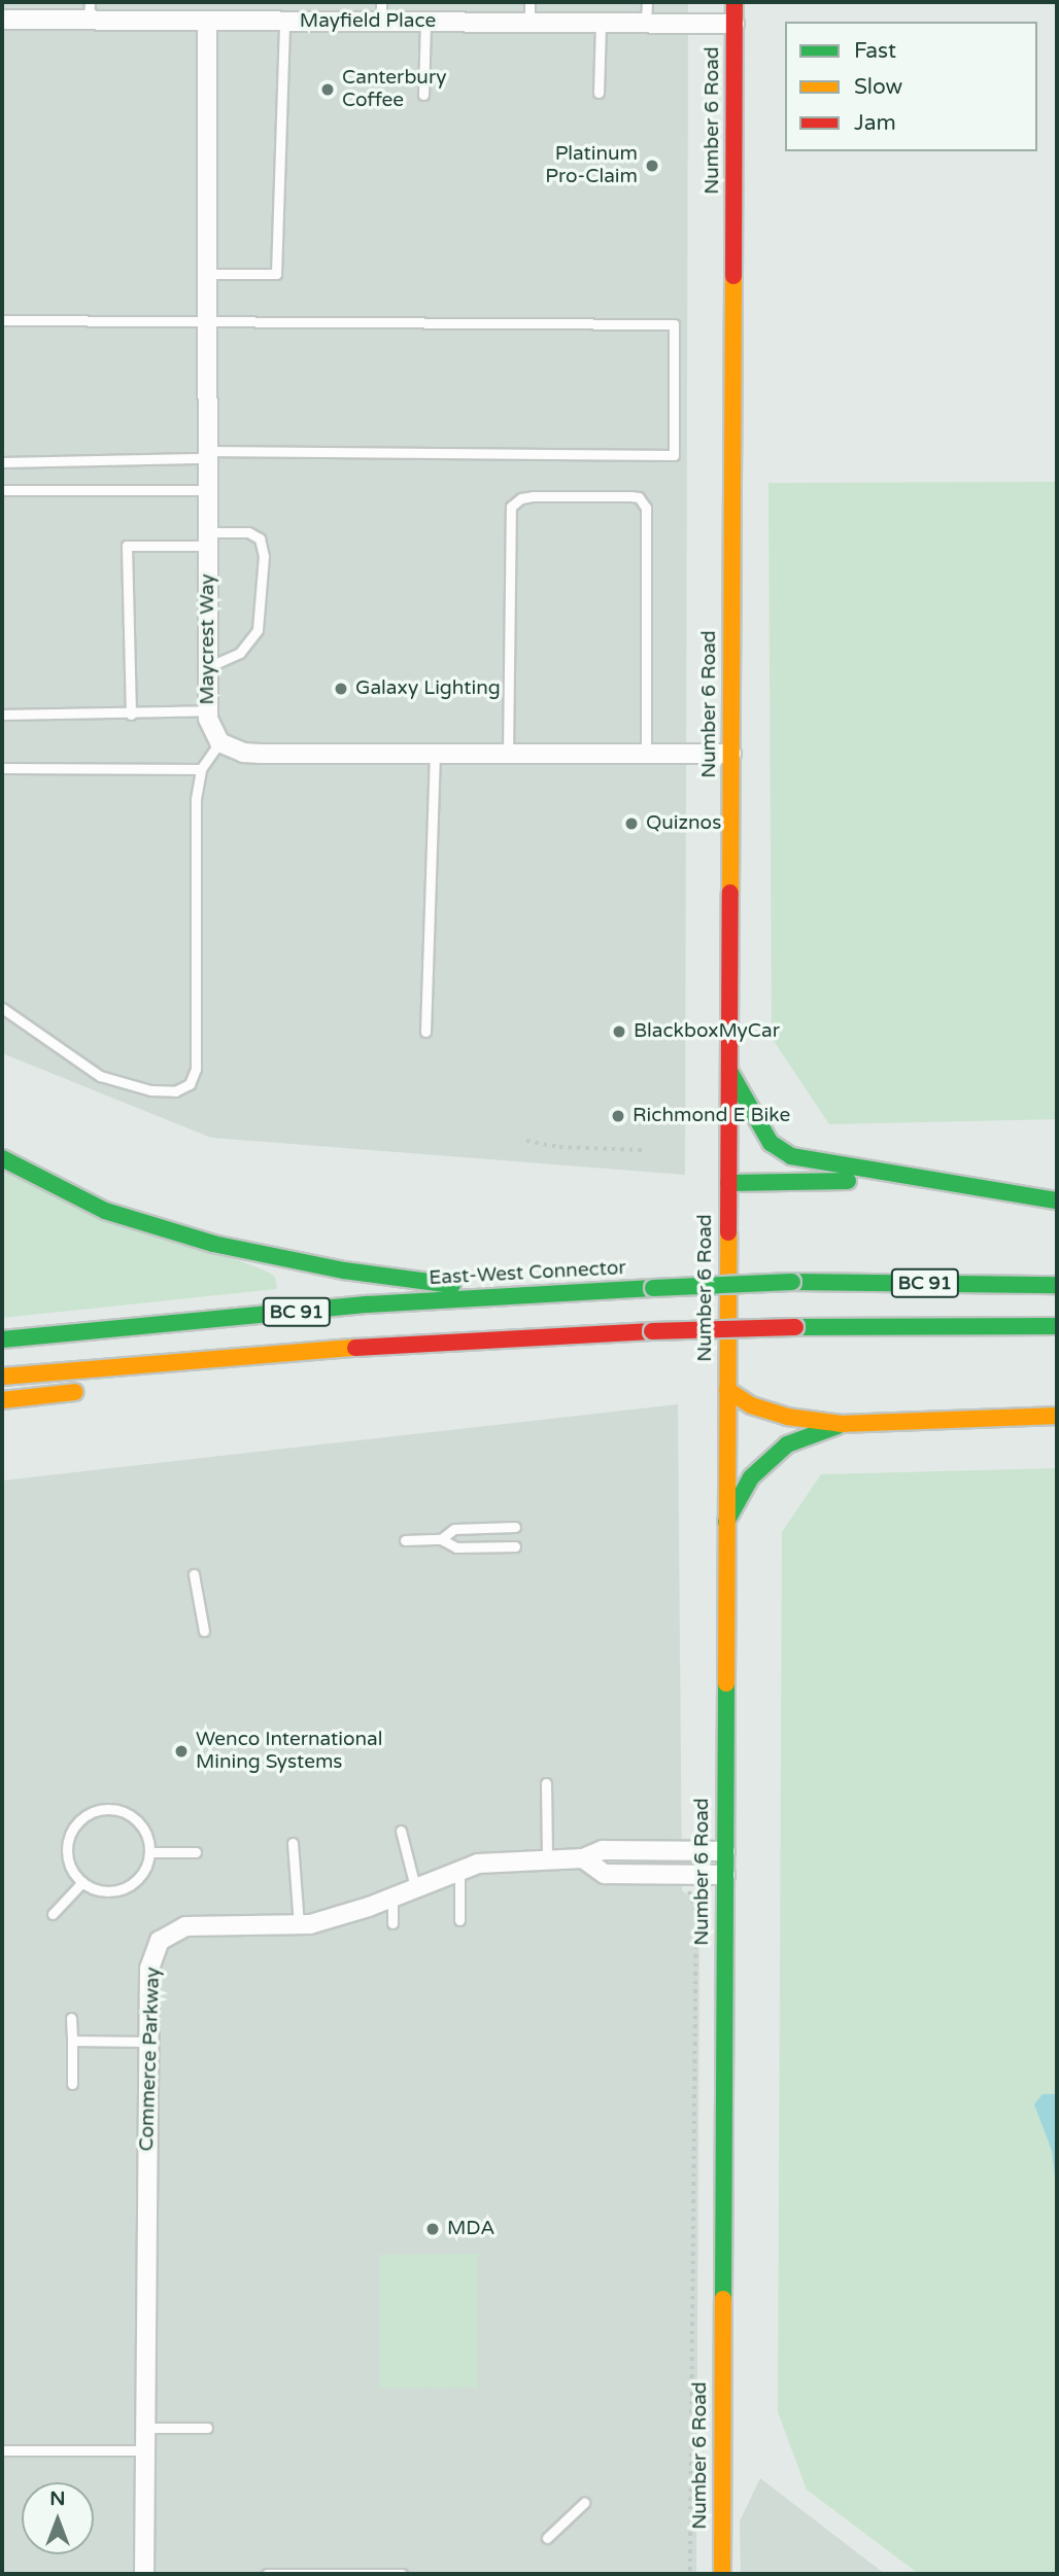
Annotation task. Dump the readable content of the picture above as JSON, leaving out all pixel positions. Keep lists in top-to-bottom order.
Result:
{
  "streets": {
    "main road": ["Number 6 Road", "East-West Connector", "BC 91"],
    "street": ["Mayfield Place", "Maycrest Way", "Commerce Parkway"]
  },
  "crossings": [
    ["Mayfield Place", "Number 6 Road"],
    ["Mayfield Place", "Maycrest Way"],
    ["Number 6 Road", "Commerce Parkway"]
  ],
  "places": [
    "Canterbury Coffee",
    "Platinum Pro-Claim",
    "Galaxy Lighting",
    "Quiznos",
    "BlackboxMyCar",
    "Richmond E Bike",
    "Wenco International Mining Systems",
    "MDA"
  ],
  "legend": ["Fast", "Slow", "Jam"],
  "north": "top"
}
